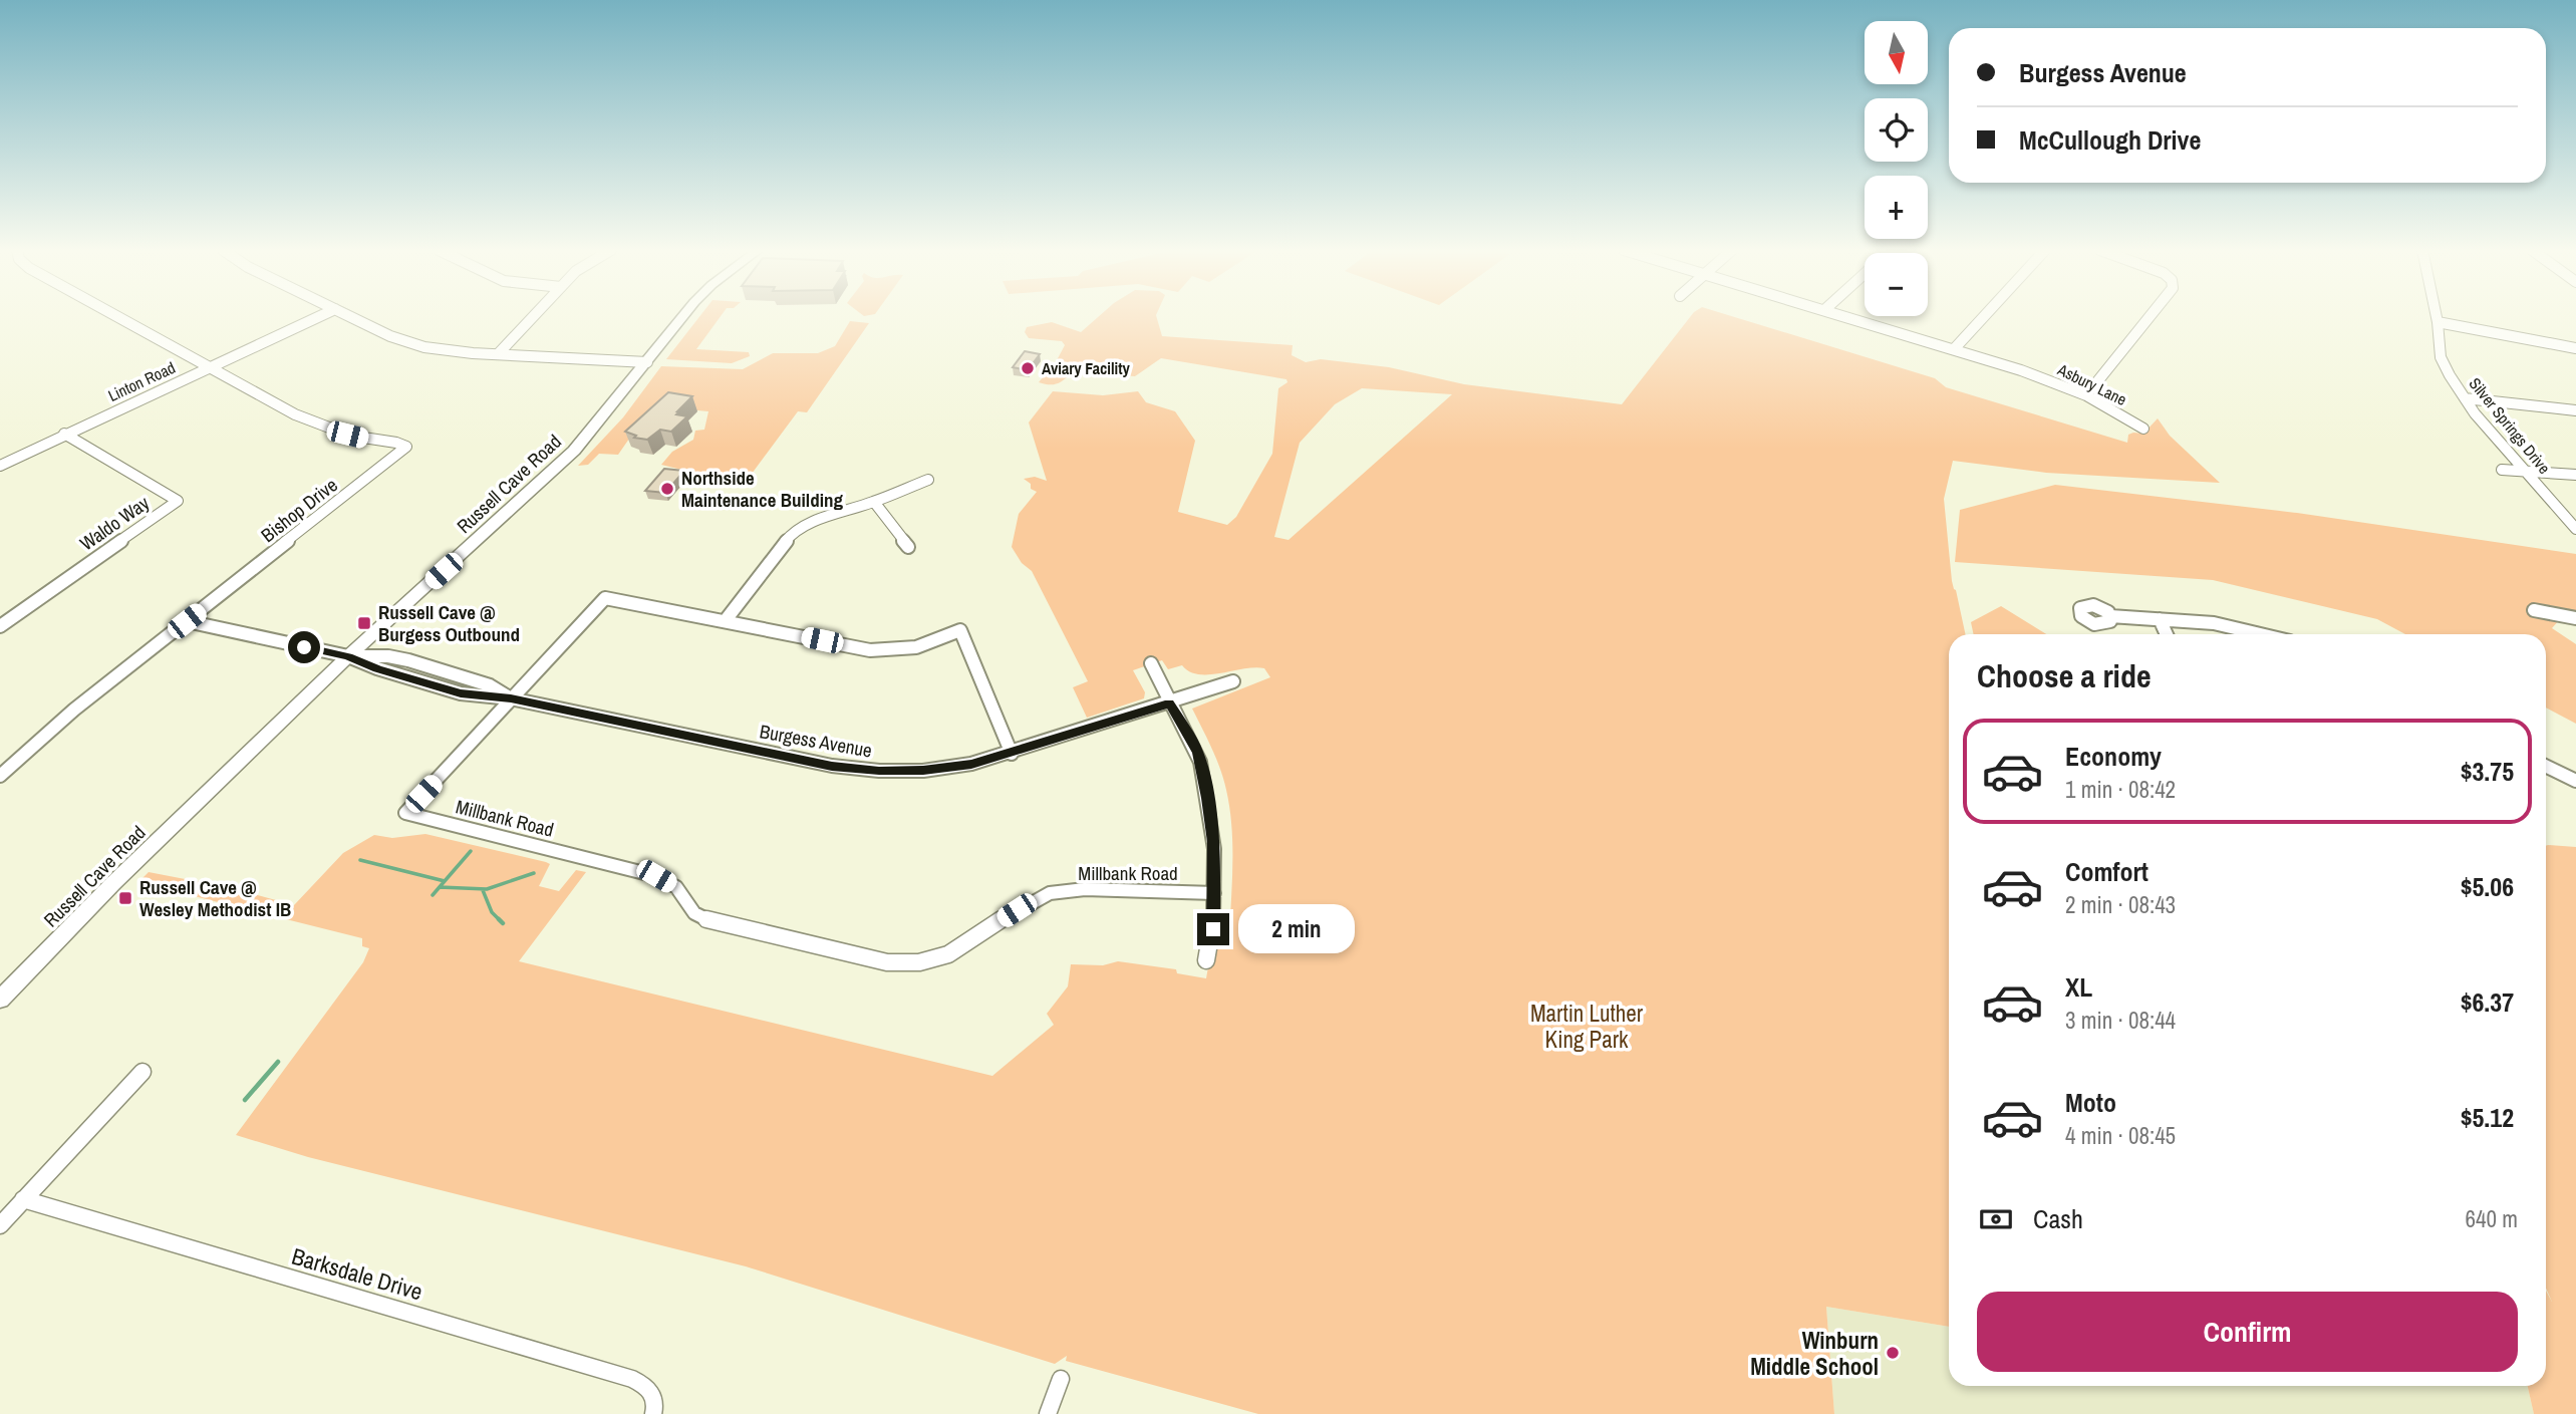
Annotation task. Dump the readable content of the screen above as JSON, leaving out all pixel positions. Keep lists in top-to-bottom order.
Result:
{
  "streets": {
    "main road": ["Russell Cave Road"],
    "street": [
      "Linton Road",
      "Asbury Lane",
      "Silver Springs Drive",
      "Bishop Drive",
      "Waldo Way",
      "Burgess Avenue",
      "Millbank Road",
      "Barksdale Drive"
    ]
  },
  "crossings": [
    ["Linton Road", "Bishop Drive"],
    ["Linton Road", "Waldo Way"],
    ["Russell Cave Road", "Burgess Avenue"],
    ["Bishop Drive", "Burgess Avenue"],
    ["Burgess Avenue", "Millbank Road"]
  ],
  "parks": ["Martin Luther King Park"],
  "places": {
    "other": ["Aviary Facility", "Northside Maintenance Building", "Winburn Middle School"],
    "transit": ["Russell Cave @ Burgess Outbound", "Russell Cave @ Wesley Methodist IB"]
  },
  "north": "bottom",
  "page": {
    "map_buttons": ["+", "−"],
    "banner": ["Burgess Avenue", "McCullough Drive"],
    "heading": "Choose a ride",
    "list": [
      {
        "name": "Economy",
        "note": "1 min · 08:42",
        "value": "$3.75"
      },
      {
        "name": "Comfort",
        "note": "2 min · 08:43",
        "value": "$5.06"
      },
      {
        "name": "XL",
        "note": "3 min · 08:44",
        "value": "$6.37"
      },
      {
        "name": "Moto",
        "note": "4 min · 08:45",
        "value": "$5.12"
      }
    ],
    "bubble": "2 min",
    "pay": ["Cash", "640 m"],
    "buttons": "Confirm"
  }
}
